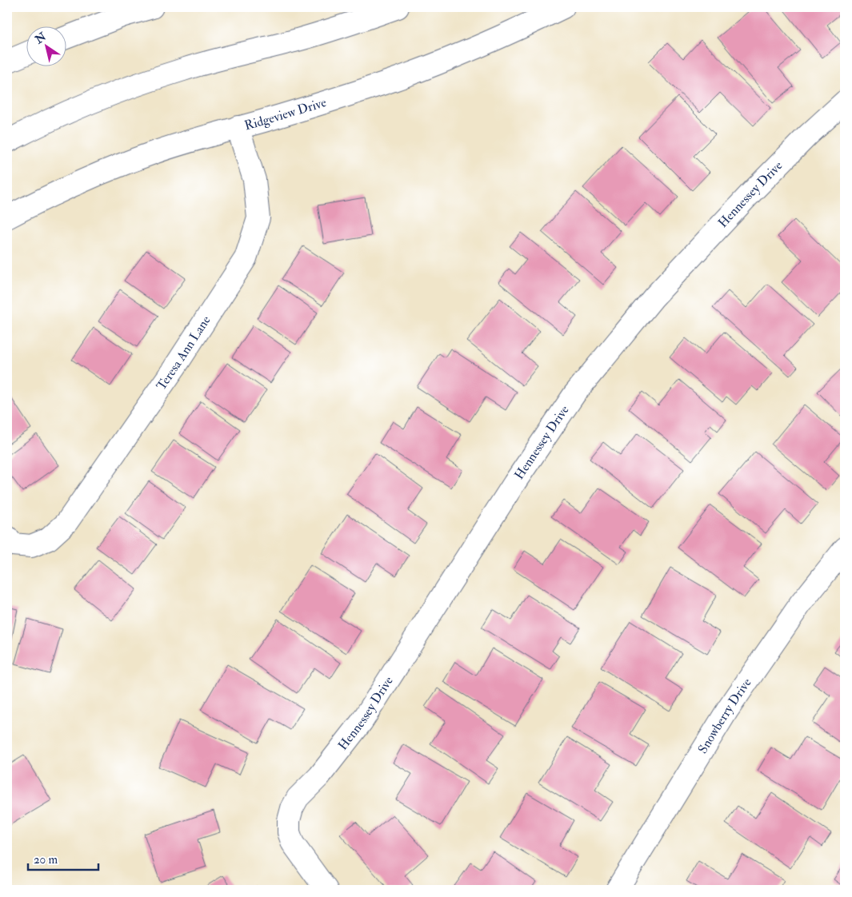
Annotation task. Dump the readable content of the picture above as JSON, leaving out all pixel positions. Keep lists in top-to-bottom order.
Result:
{
  "streets": {
    "street": [
      "Ridgeview Drive",
      "Hennessey Drive",
      "Teresa Ann Lane",
      "Snowberry Drive"
    ]
  },
  "crossings": [
    ["Ridgeview Drive", "Teresa Ann Lane"]
  ],
  "scale_bar": "20 m",
  "north": "top left"
}
